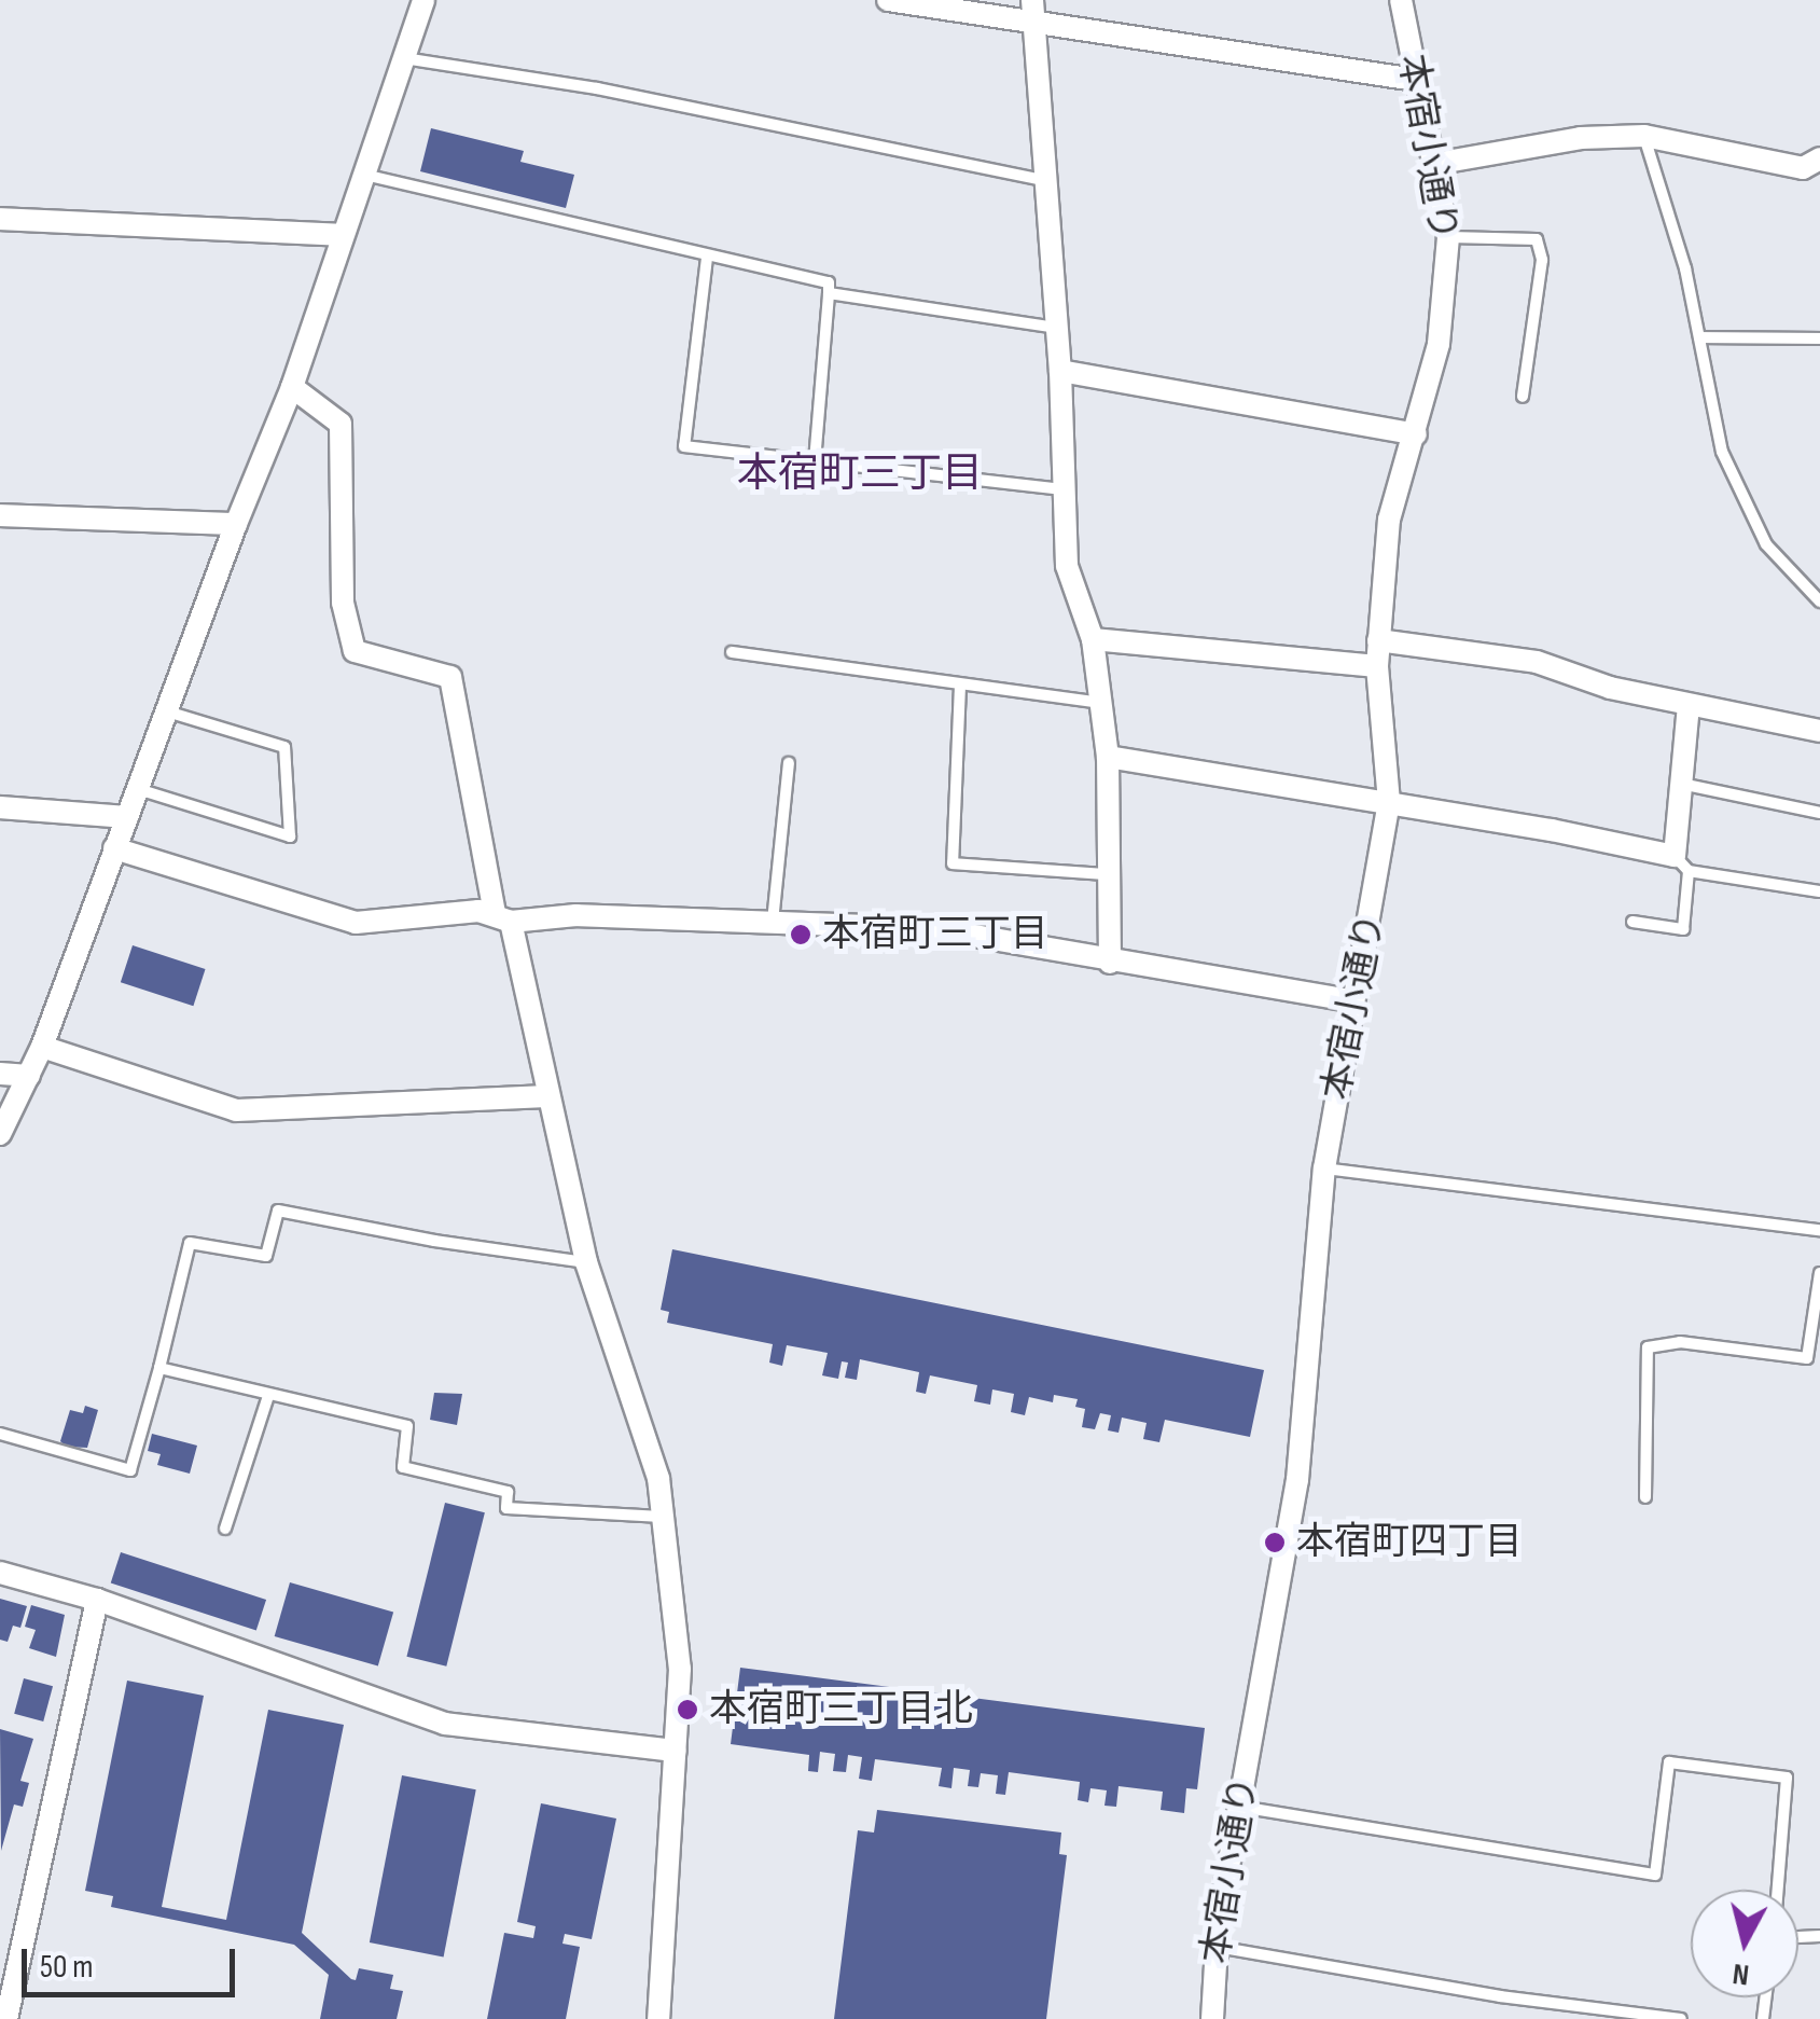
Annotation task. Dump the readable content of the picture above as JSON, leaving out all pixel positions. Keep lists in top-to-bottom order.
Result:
{
  "streets": {
    "street": ["本宿小通り"]
  },
  "districts": ["本宿町三丁目"],
  "places": ["本宿町三丁目", "本宿町四丁目", "本宿町三丁目北"],
  "scale_bar": "50 m",
  "north": "bottom"
}
